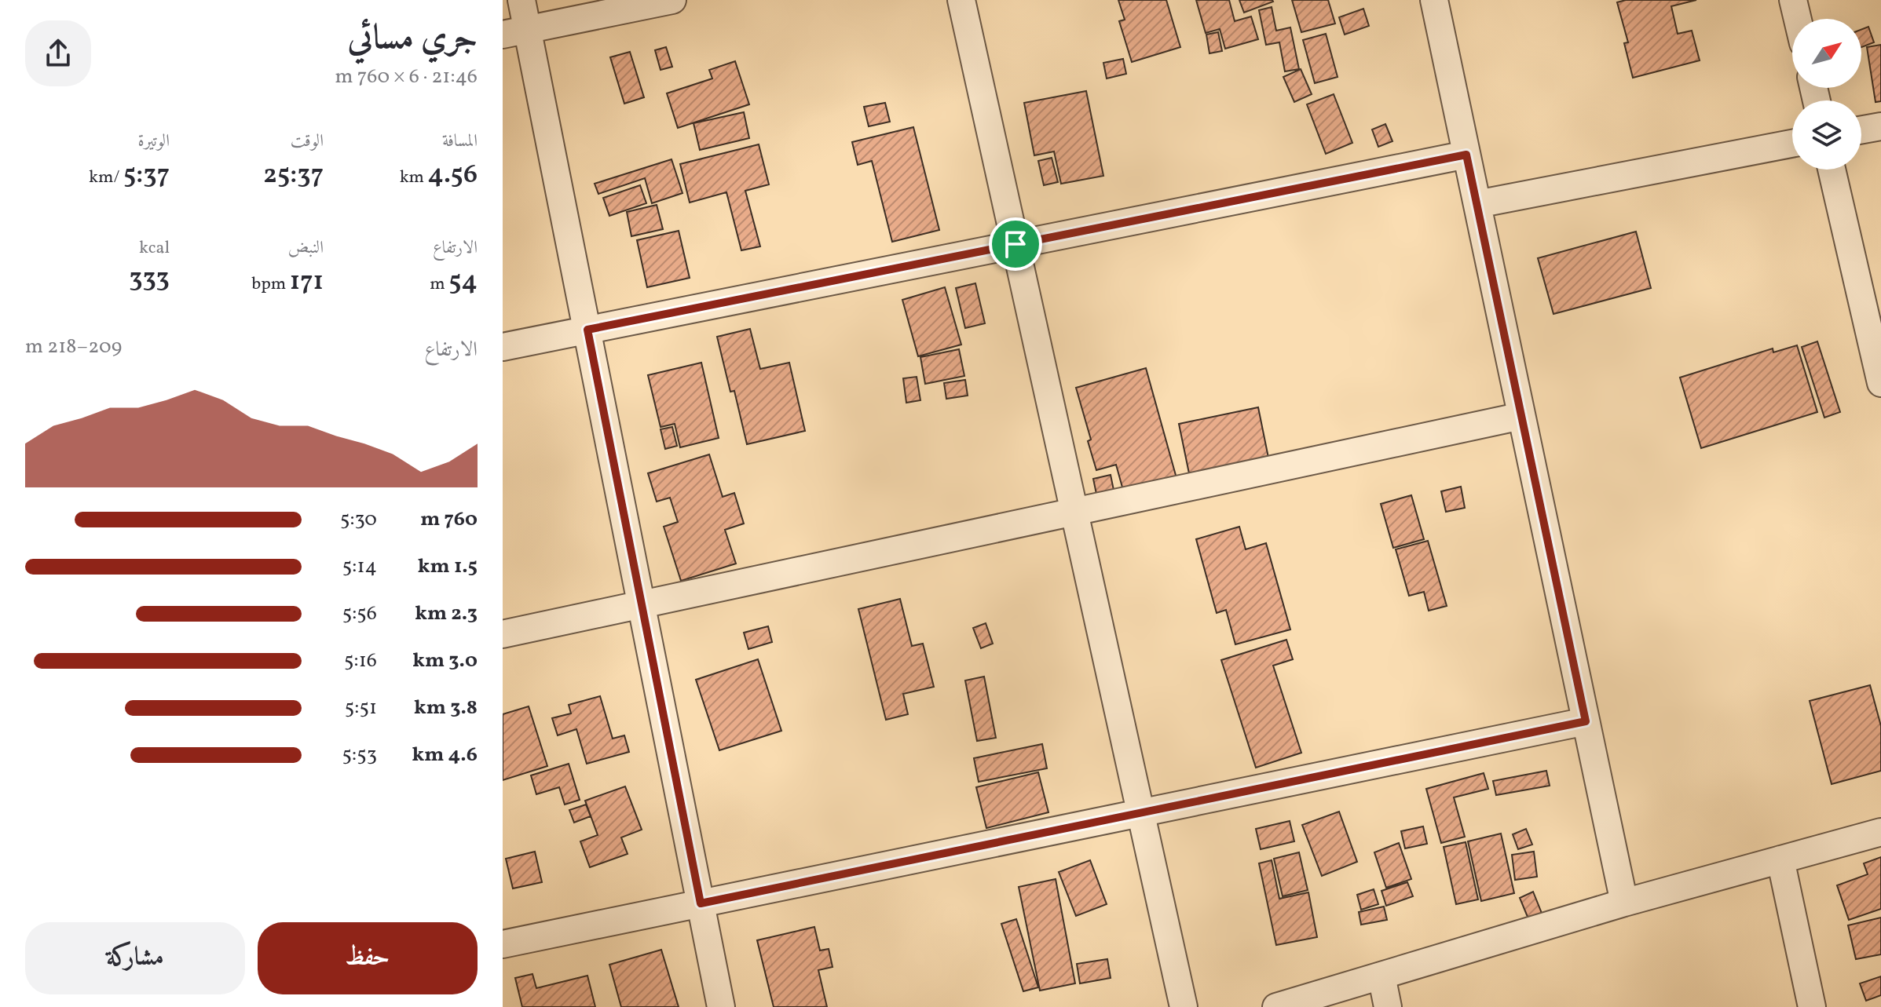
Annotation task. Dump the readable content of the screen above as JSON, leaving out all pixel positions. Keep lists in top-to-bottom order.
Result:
{
  "north": "top right",
  "page": {
    "heading": ["جري مسائي", "21:46 · 6 × 760 m"],
    "stats": [
      ["المسافة", "4.56 km"],
      ["الوقت", "25:37"],
      ["الوتيرة", "5:37 /km"],
      ["الارتفاع", "54 m"],
      ["النبض", "171 bpm"],
      ["kcal", "333"]
    ],
    "chart": ["الارتفاع", "209–218 m"],
    "list": [
      {
        "name": "760 m",
        "note": "5:30"
      },
      {
        "name": "1.5 km",
        "note": "5:14"
      },
      {
        "name": "2.3 km",
        "note": "5:56"
      },
      {
        "name": "3.0 km",
        "note": "5:16"
      },
      {
        "name": "3.8 km",
        "note": "5:51"
      },
      {
        "name": "4.6 km",
        "note": "5:53"
      }
    ],
    "buttons": ["حفظ", "مشاركة"]
  }
}
